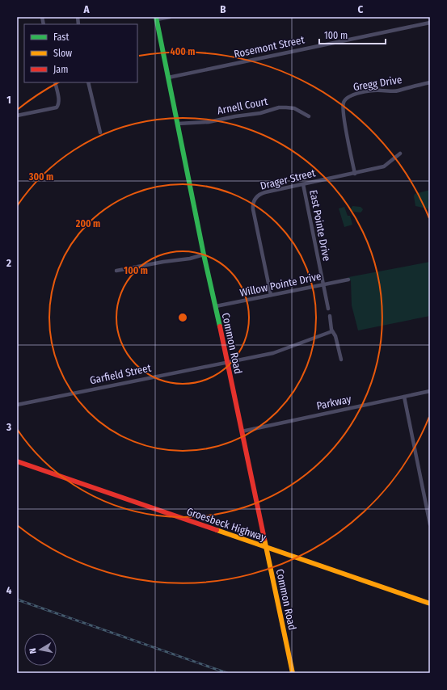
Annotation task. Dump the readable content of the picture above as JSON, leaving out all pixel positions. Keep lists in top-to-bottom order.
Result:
{
  "streets": {
    "street": [
      "Rosemont Street",
      "Gregg Drive",
      "Arnell Court",
      "Drager Street",
      "East Pointe Drive",
      "Willow Pointe Drive",
      "Common Road",
      "Garfield Street",
      "Parkway",
      "Groesbeck Highway"
    ]
  },
  "crossings": [
    ["Rosemont Street", "Common Road"],
    ["Gregg Drive", "Drager Street"],
    ["Arnell Court", "Common Road"],
    ["Drager Street", "East Pointe Drive"],
    ["Drager Street", "Willow Pointe Drive"],
    ["East Pointe Drive", "Willow Pointe Drive"],
    ["Willow Pointe Drive", "Common Road"],
    ["Common Road", "Garfield Street"],
    ["Common Road", "Parkway"],
    ["Common Road", "Groesbeck Highway"]
  ],
  "legend": ["Fast", "Slow", "Jam"],
  "scale_bar": "100 m",
  "north": "left",
  "grid": {
    "columns": ["A", "B", "C"],
    "rows": [
      "1",
      "2",
      "3",
      "4"
    ]
  },
  "rings": [
    "400 m",
    "300 m",
    "200 m",
    "100 m"
  ]
}
